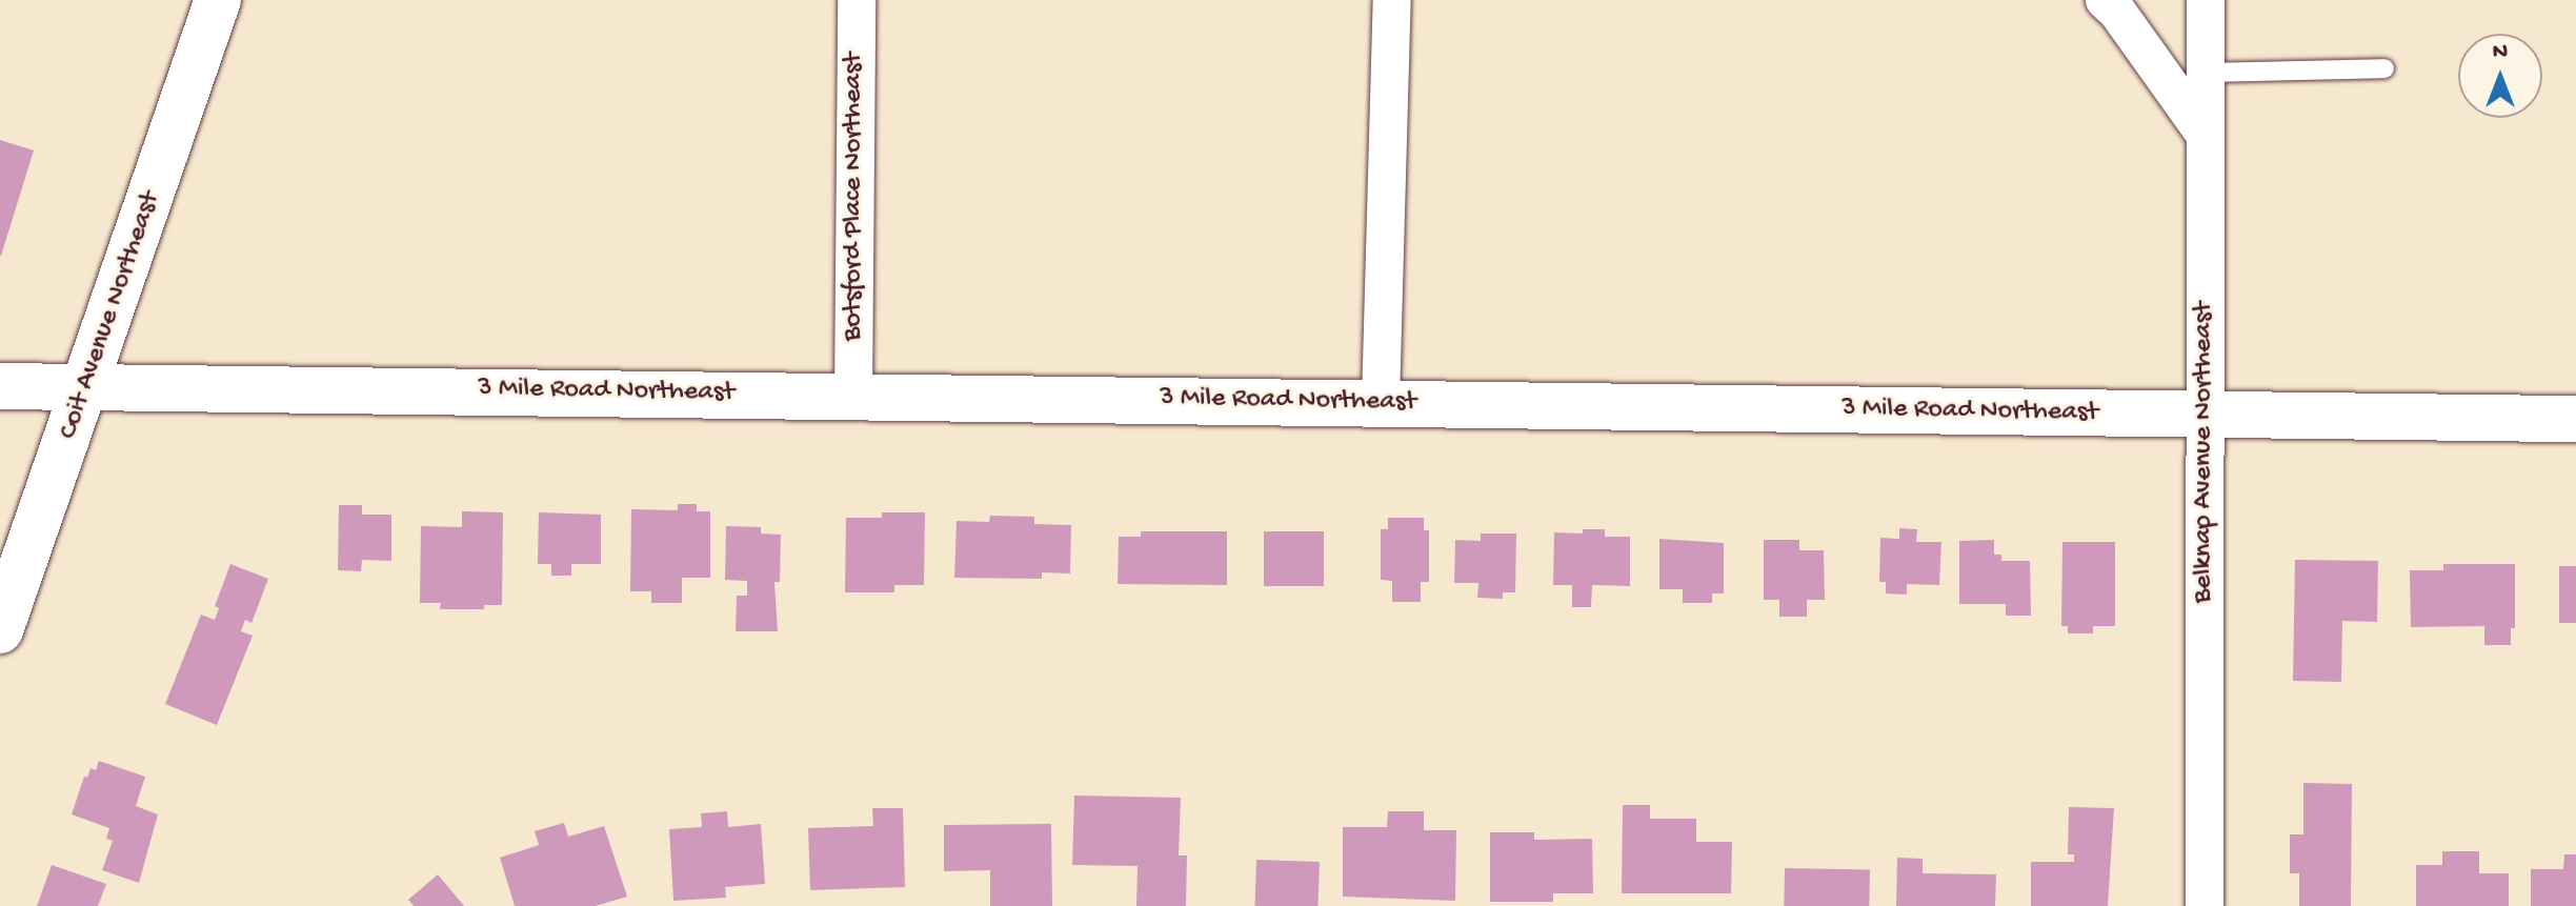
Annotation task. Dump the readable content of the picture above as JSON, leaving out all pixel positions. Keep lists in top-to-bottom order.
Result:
{
  "streets": {
    "main road": ["Coit Avenue Northeast", "3 Mile Road Northeast"],
    "street": ["Botsford Place Northeast", "Belknap Avenue Northeast"]
  },
  "crossings": [
    ["Botsford Place Northeast", "3 Mile Road Northeast"],
    ["Coit Avenue Northeast", "3 Mile Road Northeast"],
    ["3 Mile Road Northeast", "Belknap Avenue Northeast"]
  ],
  "north": "top"
}
